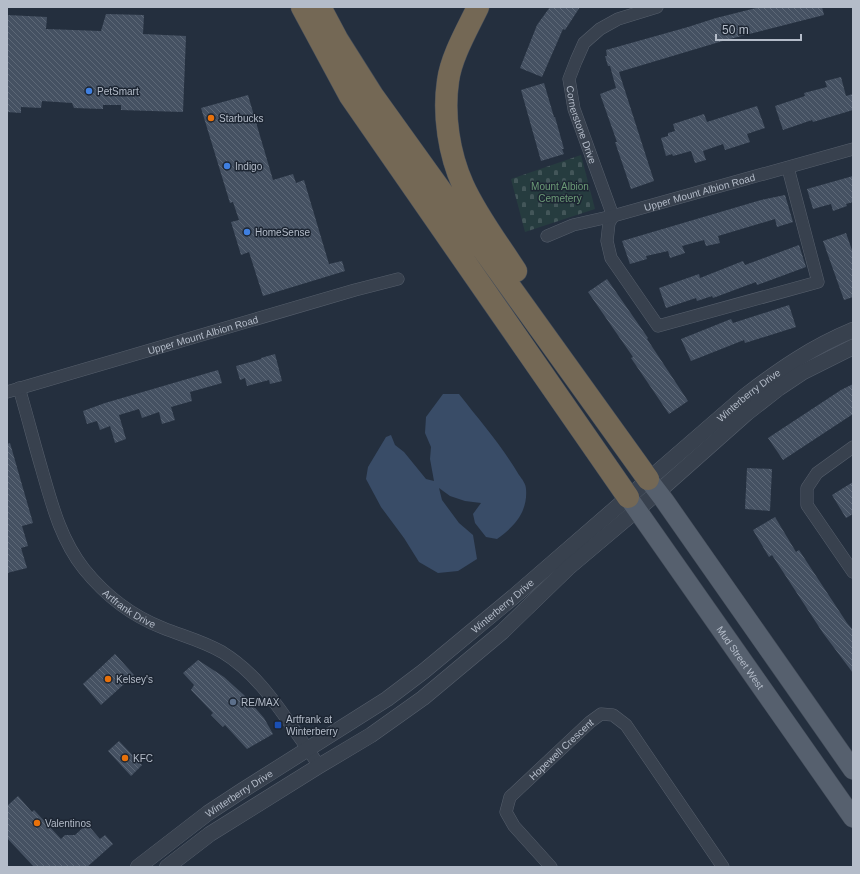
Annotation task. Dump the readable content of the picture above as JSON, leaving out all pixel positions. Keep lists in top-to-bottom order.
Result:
{
  "streets": {
    "main road": ["Mud Street West"],
    "street": [
      "Cornerstone Drive",
      "Upper Mount Albion Road",
      "Winterberry Drive",
      "Artfrank Drive",
      "Hopewell Crescent"
    ]
  },
  "crossings": [
    ["Cornerstone Drive", "Upper Mount Albion Road"],
    ["Upper Mount Albion Road", "Artfrank Drive"],
    ["Winterberry Drive", "Artfrank Drive"],
    ["Winterberry Drive", "Mud Street West"]
  ],
  "parks": ["Mount Albion Cemetery"],
  "places": {
    "other": [
      "PetSmart",
      "Starbucks",
      "Indigo",
      "HomeSense",
      "Kelsey's",
      "RE/MAX",
      "KFC",
      "Valentinos"
    ],
    "transit": ["Artfrank at Winterberry"]
  },
  "scale_bar": "50 m"
}
